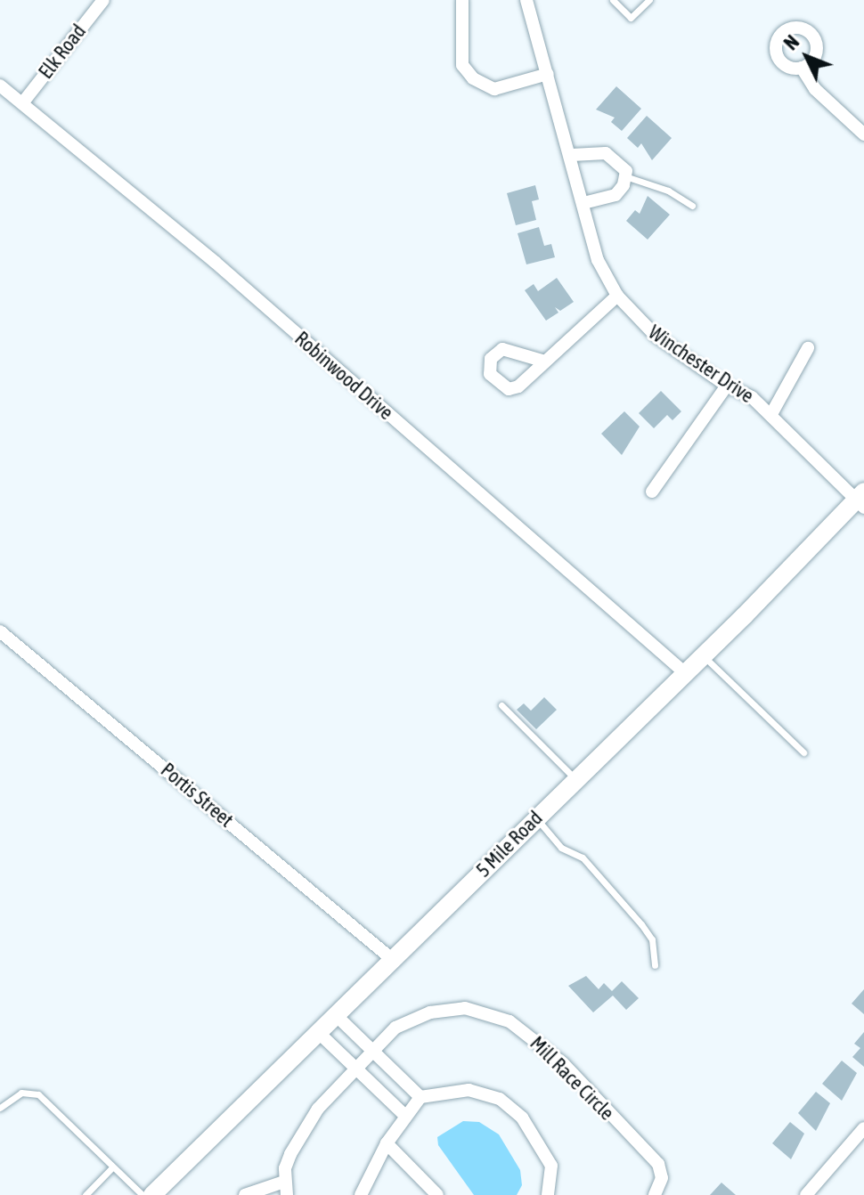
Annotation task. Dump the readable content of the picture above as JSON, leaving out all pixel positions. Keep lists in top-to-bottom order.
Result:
{
  "streets": {
    "street": [
      "Elk Road",
      "Winchester Drive",
      "Robinwood Drive",
      "Portis Street",
      "5 Mile Road",
      "Mill Race Circle"
    ]
  },
  "crossings": [
    ["Elk Road", "Robinwood Drive"],
    ["Winchester Drive", "5 Mile Road"],
    ["Robinwood Drive", "5 Mile Road"],
    ["Portis Street", "5 Mile Road"]
  ],
  "north": "top left"
}
